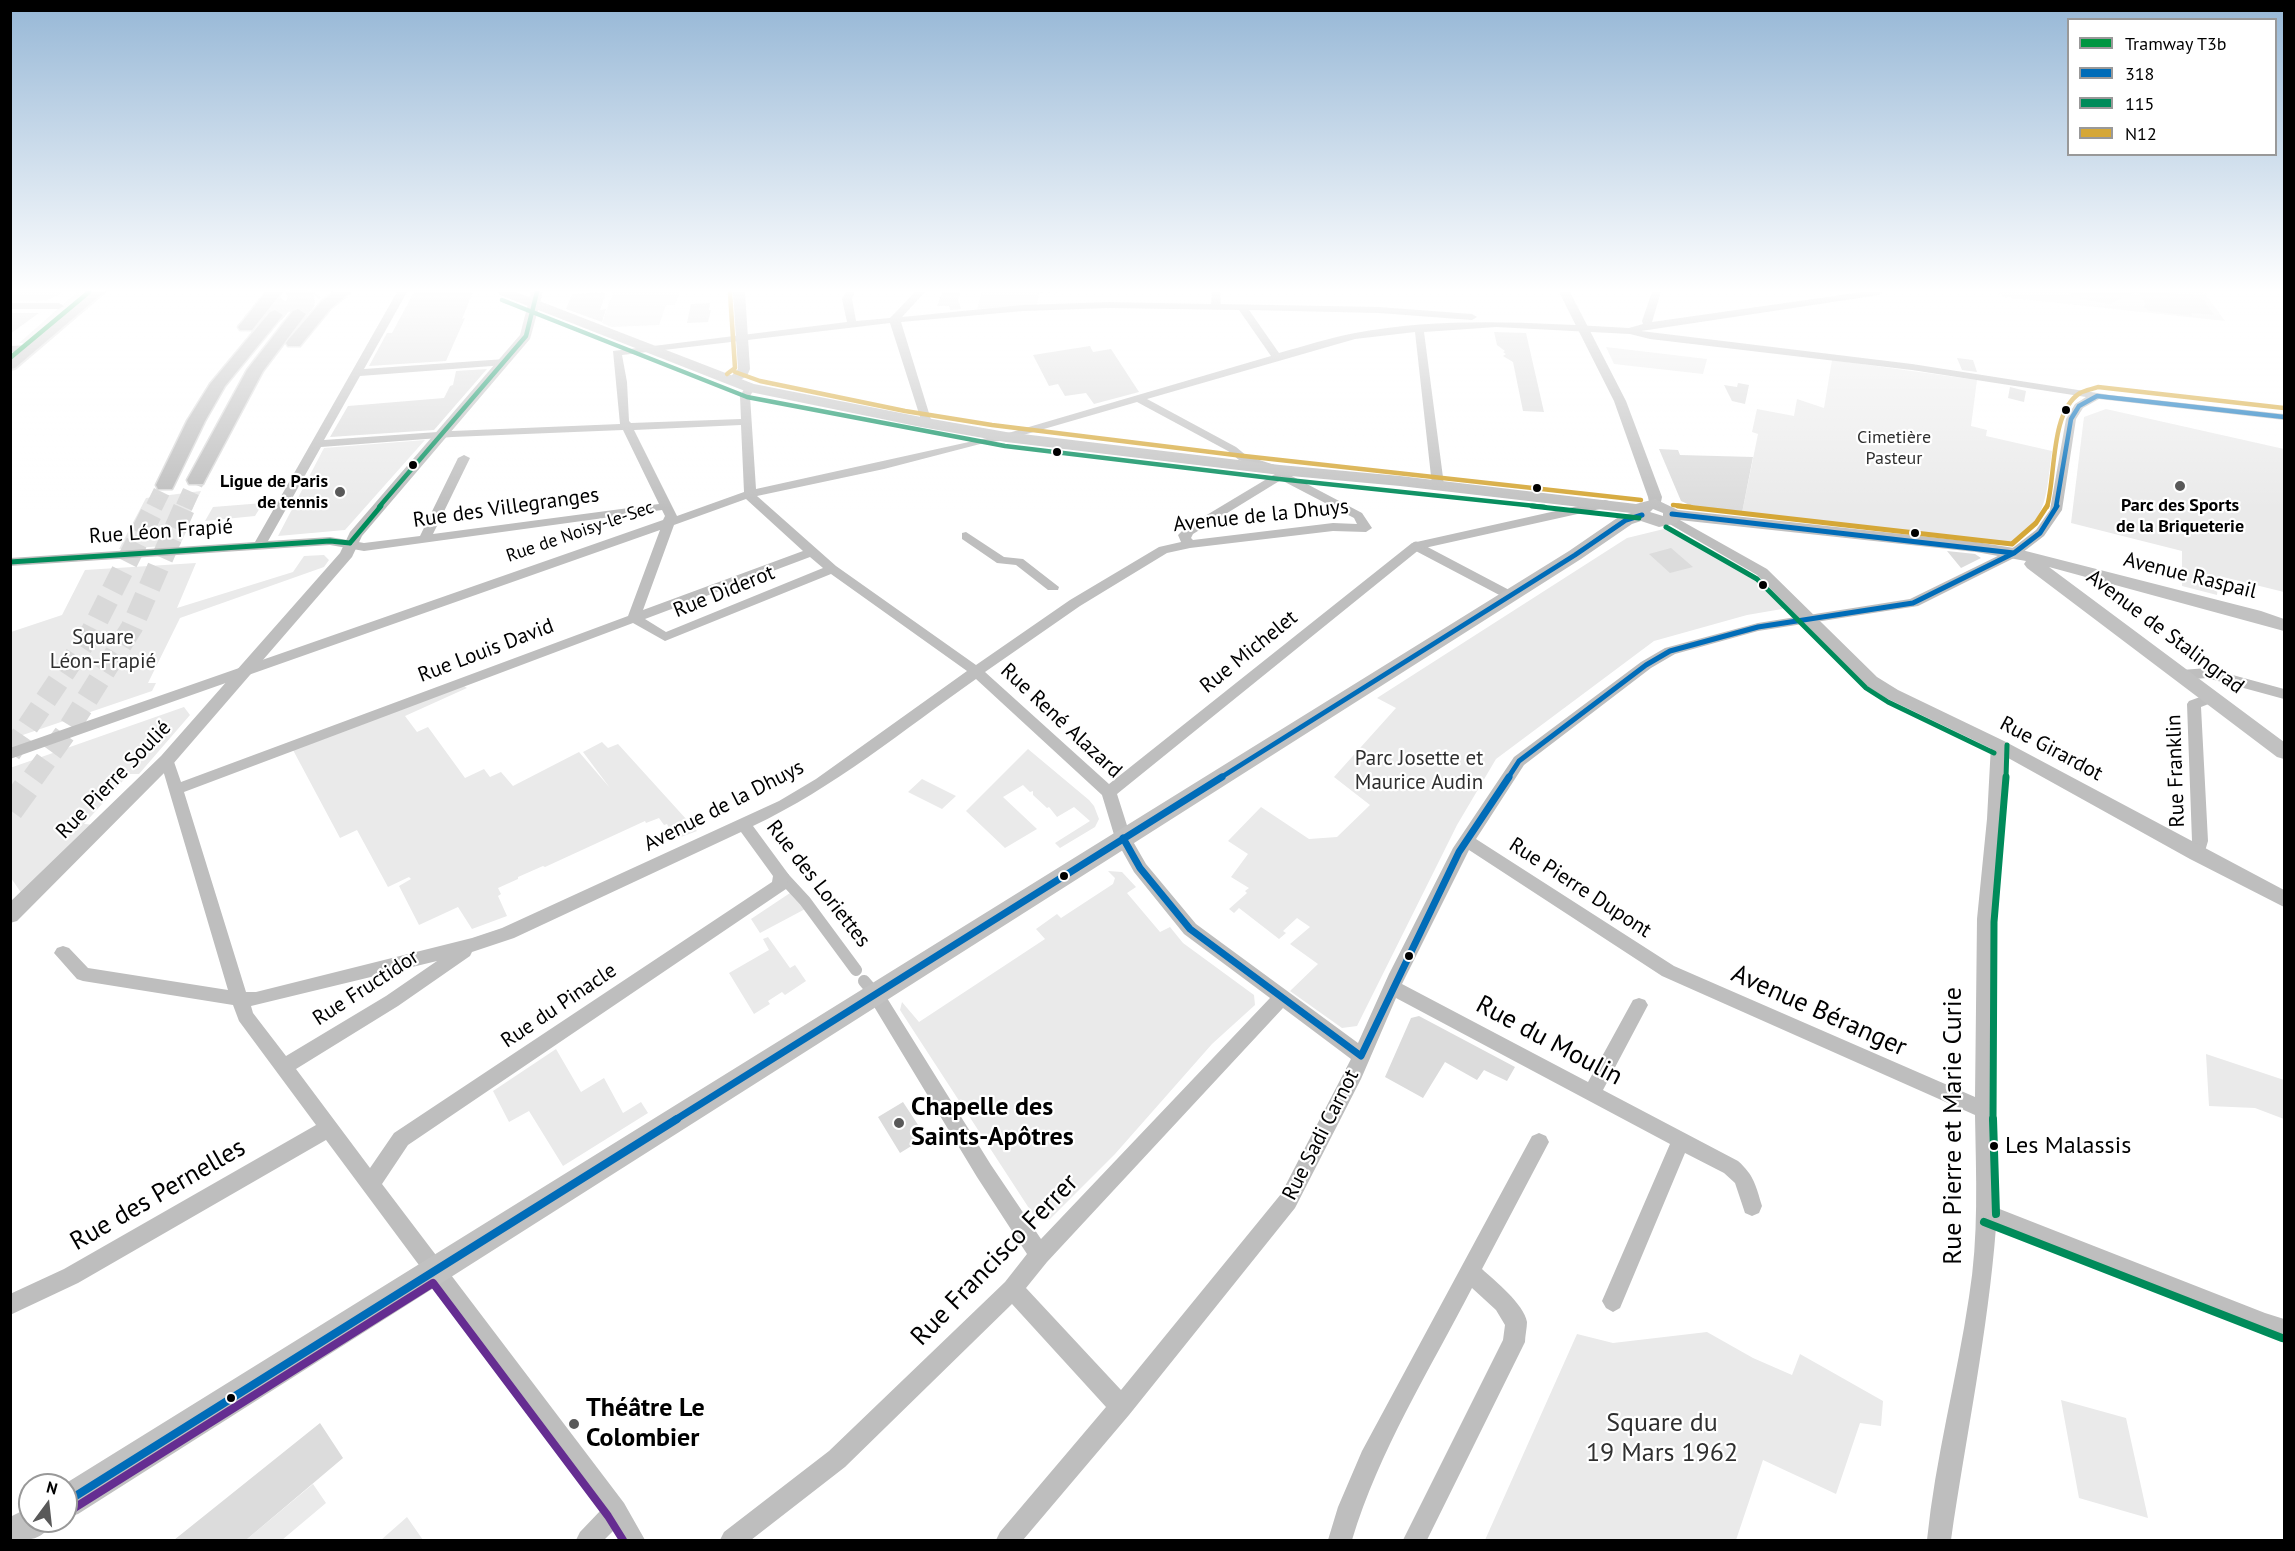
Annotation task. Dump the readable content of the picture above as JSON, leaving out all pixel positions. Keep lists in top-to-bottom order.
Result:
{
  "streets": {
    "main road": ["Avenue Raspail", "Avenue de Stalingrad"],
    "street": [
      "Rue des Villegranges",
      "Avenue de la Dhuys",
      "Rue Léon Frapié",
      "Rue de Noisy-le-Sec",
      "Rue Diderot",
      "Rue Louis David",
      "Rue Michelet",
      "Rue René Alazard",
      "Rue Girardot",
      "Rue Franklin",
      "Rue Pierre Soulié",
      "Rue des Loriettes",
      "Rue Pierre Dupont",
      "Rue Fructidor",
      "Rue du Pinacle",
      "Avenue Béranger",
      "Rue du Moulin",
      "Rue Pierre et Marie Curie",
      "Rue Sadi Carnot",
      "Rue des Pernelles",
      "Rue Francisco Ferrer"
    ]
  },
  "crossings": [
    ["Rue des Villegranges", "Rue Léon Frapié"],
    ["Rue des Villegranges", "Rue Pierre Soulié"],
    ["Avenue de la Dhuys", "Rue René Alazard"],
    ["Avenue de la Dhuys", "Rue des Loriettes"],
    ["Avenue de la Dhuys", "Rue Fructidor"],
    ["Rue Léon Frapié", "Rue Pierre Soulié"],
    ["Rue de Noisy-le-Sec", "Rue René Alazard"],
    ["Rue de Noisy-le-Sec", "Rue Pierre Soulié"],
    ["Rue de Noisy-le-Sec", "Rue Sadi Carnot"],
    ["Avenue Raspail", "Avenue de Stalingrad"],
    ["Avenue Raspail", "Rue Girardot"],
    ["Avenue Raspail", "Rue Sadi Carnot"],
    ["Rue Diderot", "Rue Louis David"],
    ["Rue Diderot", "Rue René Alazard"],
    ["Avenue de Stalingrad", "Rue Franklin"],
    ["Avenue de Stalingrad", "Rue Sadi Carnot"],
    ["Rue Louis David", "Rue René Alazard"],
    ["Rue Michelet", "Rue René Alazard"],
    ["Rue René Alazard", "Rue Sadi Carnot"],
    ["Rue René Alazard", "Rue Francisco Ferrer"],
    ["Rue Girardot", "Rue Franklin"],
    ["Rue Girardot", "Rue Pierre et Marie Curie"],
    ["Rue Girardot", "Rue Sadi Carnot"],
    ["Rue des Loriettes", "Rue du Pinacle"],
    ["Rue des Loriettes", "Rue Francisco Ferrer"],
    ["Rue Pierre Dupont", "Avenue Béranger"],
    ["Rue Pierre Dupont", "Rue Sadi Carnot"],
    ["Avenue Béranger", "Rue Pierre et Marie Curie"],
    ["Rue du Moulin", "Rue Sadi Carnot"]
  ],
  "parks": [
    "Cimetière Pasteur",
    "Square Léon-Frapié",
    "Parc Josette et Maurice Audin",
    "Square du 19 Mars 1962"
  ],
  "places": [
    "Parc des Sports de la Briqueterie",
    "Ligue de Paris de tennis",
    "Chapelle des Saints-Apôtres",
    "Les Malassis",
    "Théâtre Le Colombier"
  ],
  "lines": ["transit line 115", "transit line N12", "transit line 318"],
  "legend": [
    "Tramway T3b",
    "318",
    "115",
    "N12"
  ],
  "north": "top"
}
